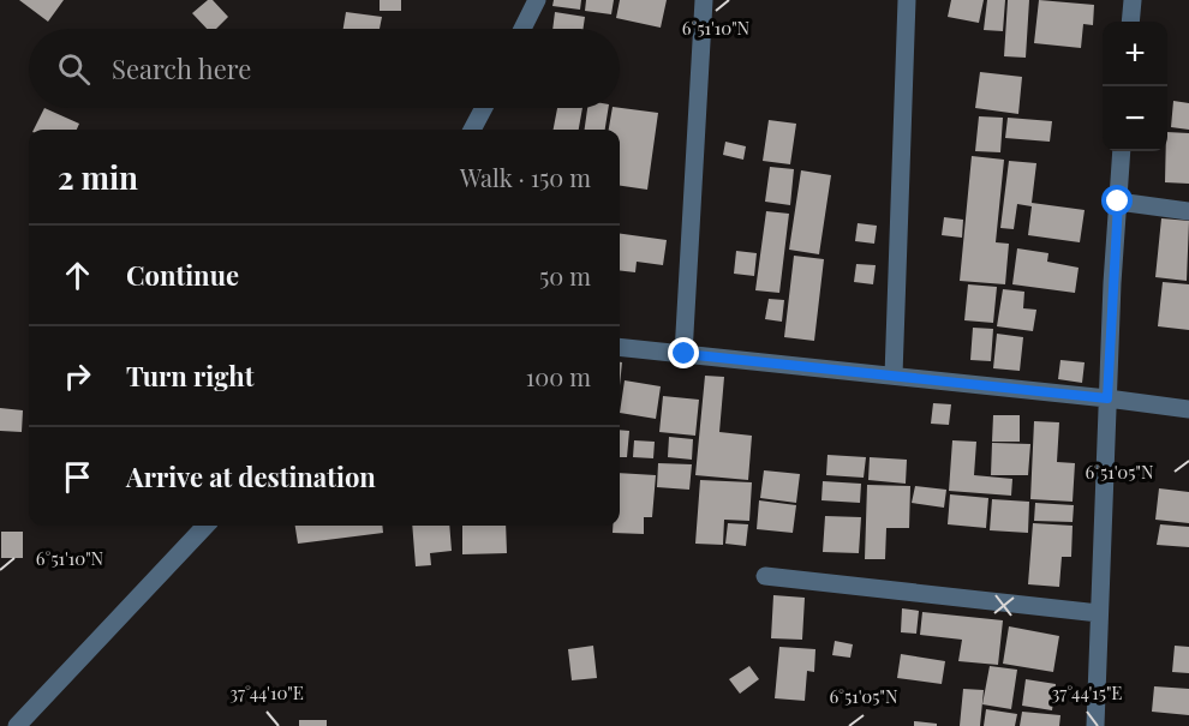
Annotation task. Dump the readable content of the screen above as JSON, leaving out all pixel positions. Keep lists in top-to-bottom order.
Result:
{
  "page": {
    "map_buttons": ["+", "−"],
    "search": "Search here",
    "heading": ["2 min", "Walk · 150 m"],
    "list": [
      ["Continue", "50 m"],
      ["Turn right", "100 m"],
      "Arrive at destination"
    ]
  },
  "coordinates": [
    "6°51'10\"N",
    "6°51'05\"N",
    "37°44'10\"E",
    "37°44'15\"E"
  ]
}
